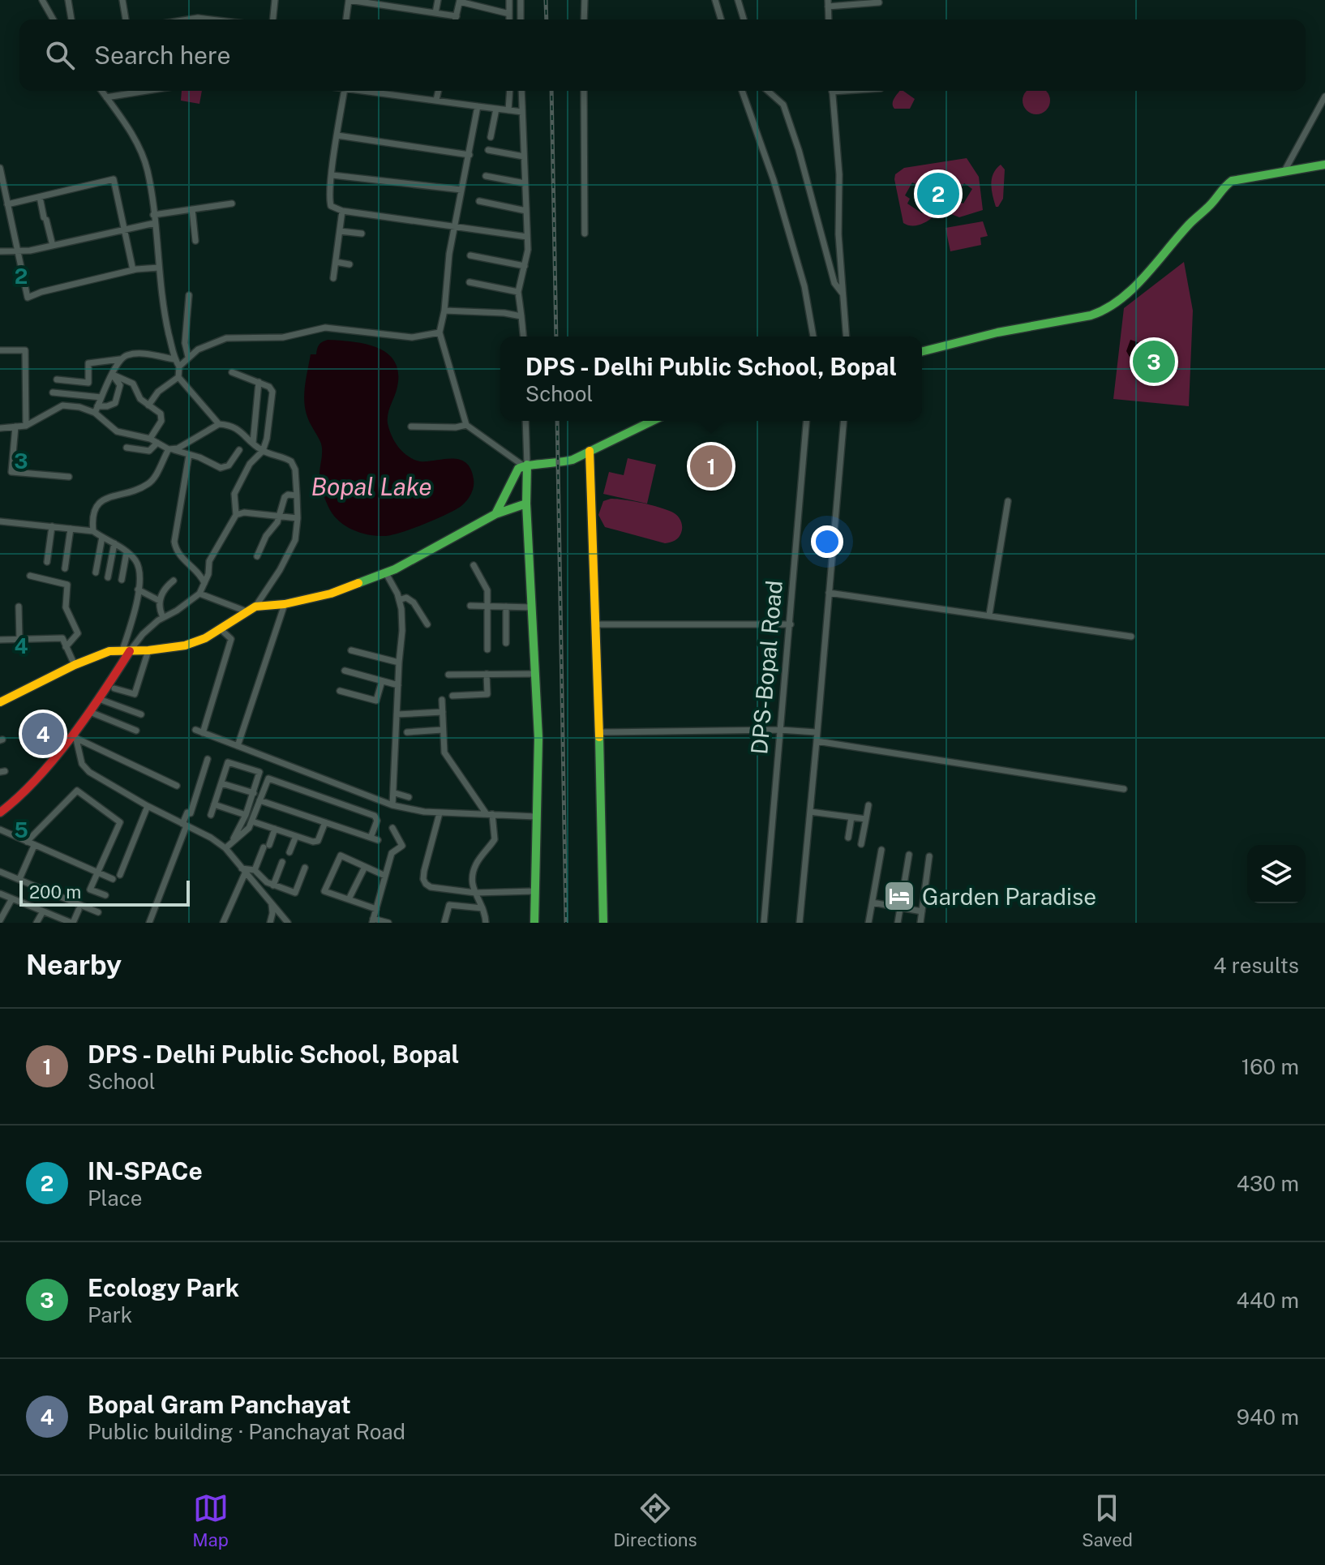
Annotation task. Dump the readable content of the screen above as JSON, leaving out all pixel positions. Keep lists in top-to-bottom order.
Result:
{
  "streets": {
    "street": ["DPS-Bopal Road"]
  },
  "water": ["Bopal Lake"],
  "places": {
    "hotel": ["Garden Paradise"]
  },
  "scale_bar": "200 m",
  "page": {
    "search": "Search here",
    "pins": [
      "2",
      "3",
      "1",
      "4"
    ],
    "popup": ["DPS - Delhi Public School, Bopal", "School"],
    "scale": "200 m",
    "heading": ["Nearby", "4 results"],
    "list": [
      {
        "mark": "1",
        "name": "DPS - Delhi Public School, Bopal",
        "note": "School",
        "value": "160 m"
      },
      {
        "mark": "2",
        "name": "IN-SPACe",
        "note": "Place",
        "value": "430 m"
      },
      {
        "mark": "3",
        "name": "Ecology Park",
        "note": "Park",
        "value": "440 m"
      },
      {
        "mark": "4",
        "name": "Bopal Gram Panchayat",
        "note": "Public building · Panchayat Road",
        "value": "940 m"
      }
    ],
    "nav": ["Map", "Directions", "Saved"]
  },
  "grid": {
    "rows": [
      "2",
      "3",
      "4",
      "5"
    ]
  }
}
